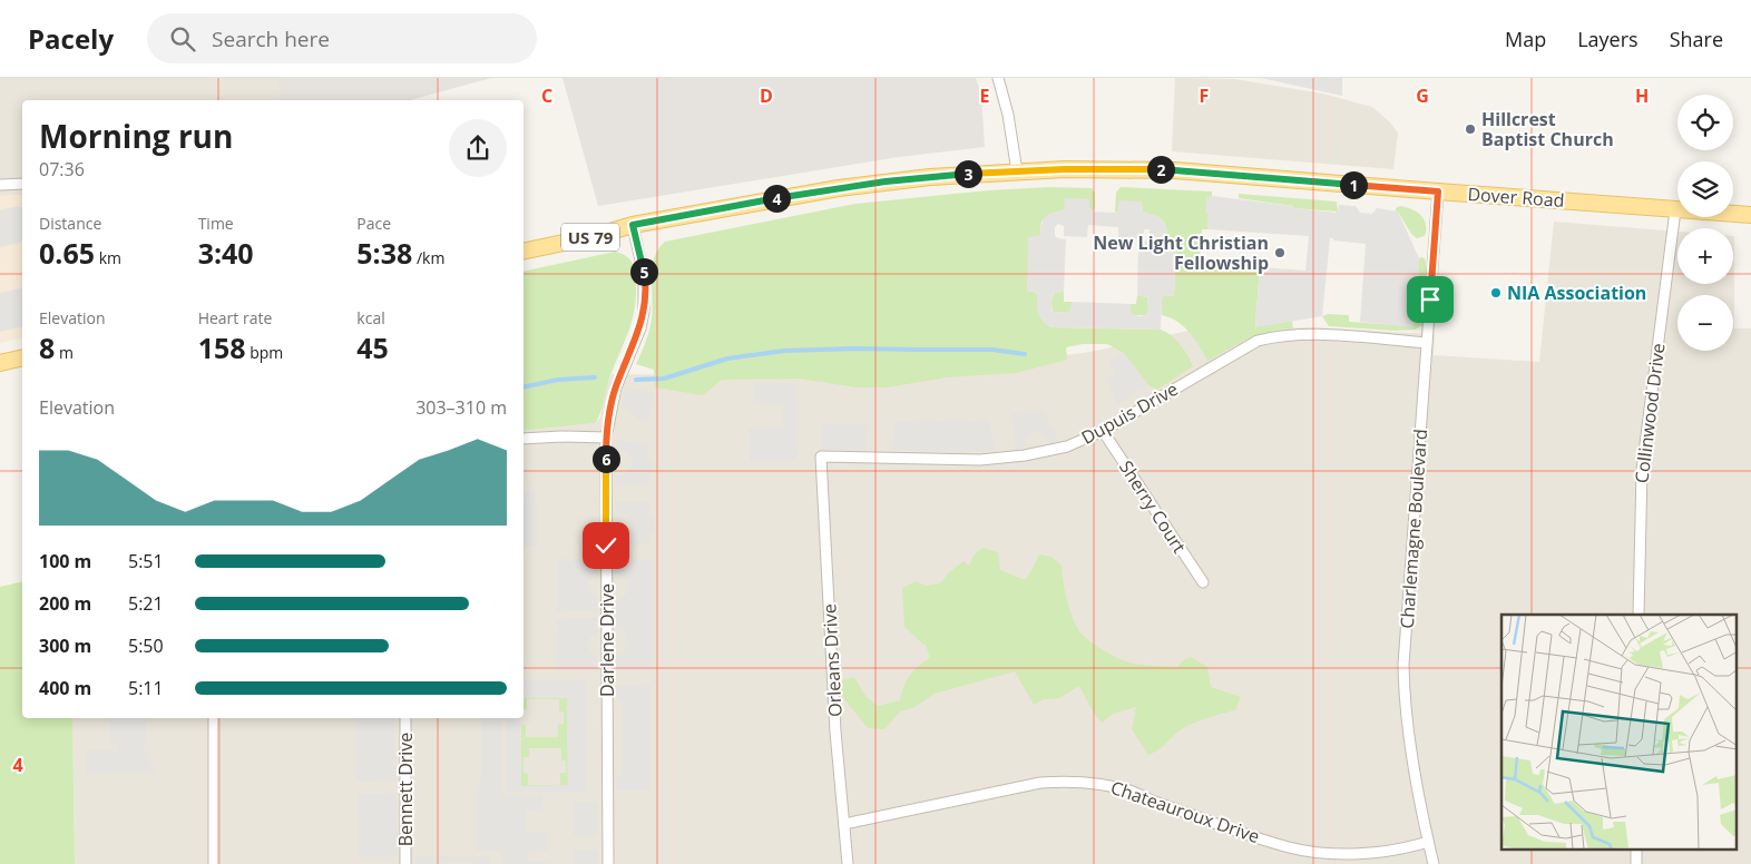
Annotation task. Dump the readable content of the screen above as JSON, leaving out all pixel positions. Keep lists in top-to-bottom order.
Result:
{
  "streets": {
    "main road": ["Dover Road", "US 79"],
    "street": [
      "Dupuis Drive",
      "Collinwood Drive",
      "Sherry Court",
      "Charlemagne Boulevard",
      "Darlene Drive",
      "Orleans Drive",
      "Bennett Drive",
      "Chateauroux Drive"
    ]
  },
  "crossings": [
    ["Dover Road", "Collinwood Drive"],
    ["Dover Road", "Charlemagne Boulevard"],
    ["Dover Road", "Darlene Drive"],
    ["Dupuis Drive", "Sherry Court"],
    ["Dupuis Drive", "Charlemagne Boulevard"],
    ["Dupuis Drive", "Orleans Drive"],
    ["Charlemagne Boulevard", "Chateauroux Drive"],
    ["Orleans Drive", "Chateauroux Drive"]
  ],
  "places": ["Hillcrest Baptist Church", "New Light Christian Fellowship", "NIA Association"],
  "page": {
    "header": "Pacely",
    "search": "Search here",
    "nav": ["Map", "Layers", "Share"],
    "map_buttons": ["+", "−"],
    "heading": ["Morning run", "07:36"],
    "pins": [
      "2",
      "3",
      "1",
      "4",
      "5",
      "6"
    ],
    "stats": [
      ["Distance", "0.65 km"],
      ["Time", "3:40"],
      ["Pace", "5:38 /km"],
      ["Elevation", "8 m"],
      ["Heart rate", "158 bpm"],
      ["kcal", "45"]
    ],
    "chart": ["Elevation", "303–310 m"],
    "list": [
      {
        "name": "100 m",
        "note": "5:51"
      },
      {
        "name": "200 m",
        "note": "5:21"
      },
      {
        "name": "300 m",
        "note": "5:50"
      },
      {
        "name": "400 m",
        "note": "5:11"
      }
    ]
  },
  "grid": {
    "columns": [
      "C",
      "D",
      "E",
      "F",
      "G",
      "H"
    ],
    "rows": ["4"]
  }
}
